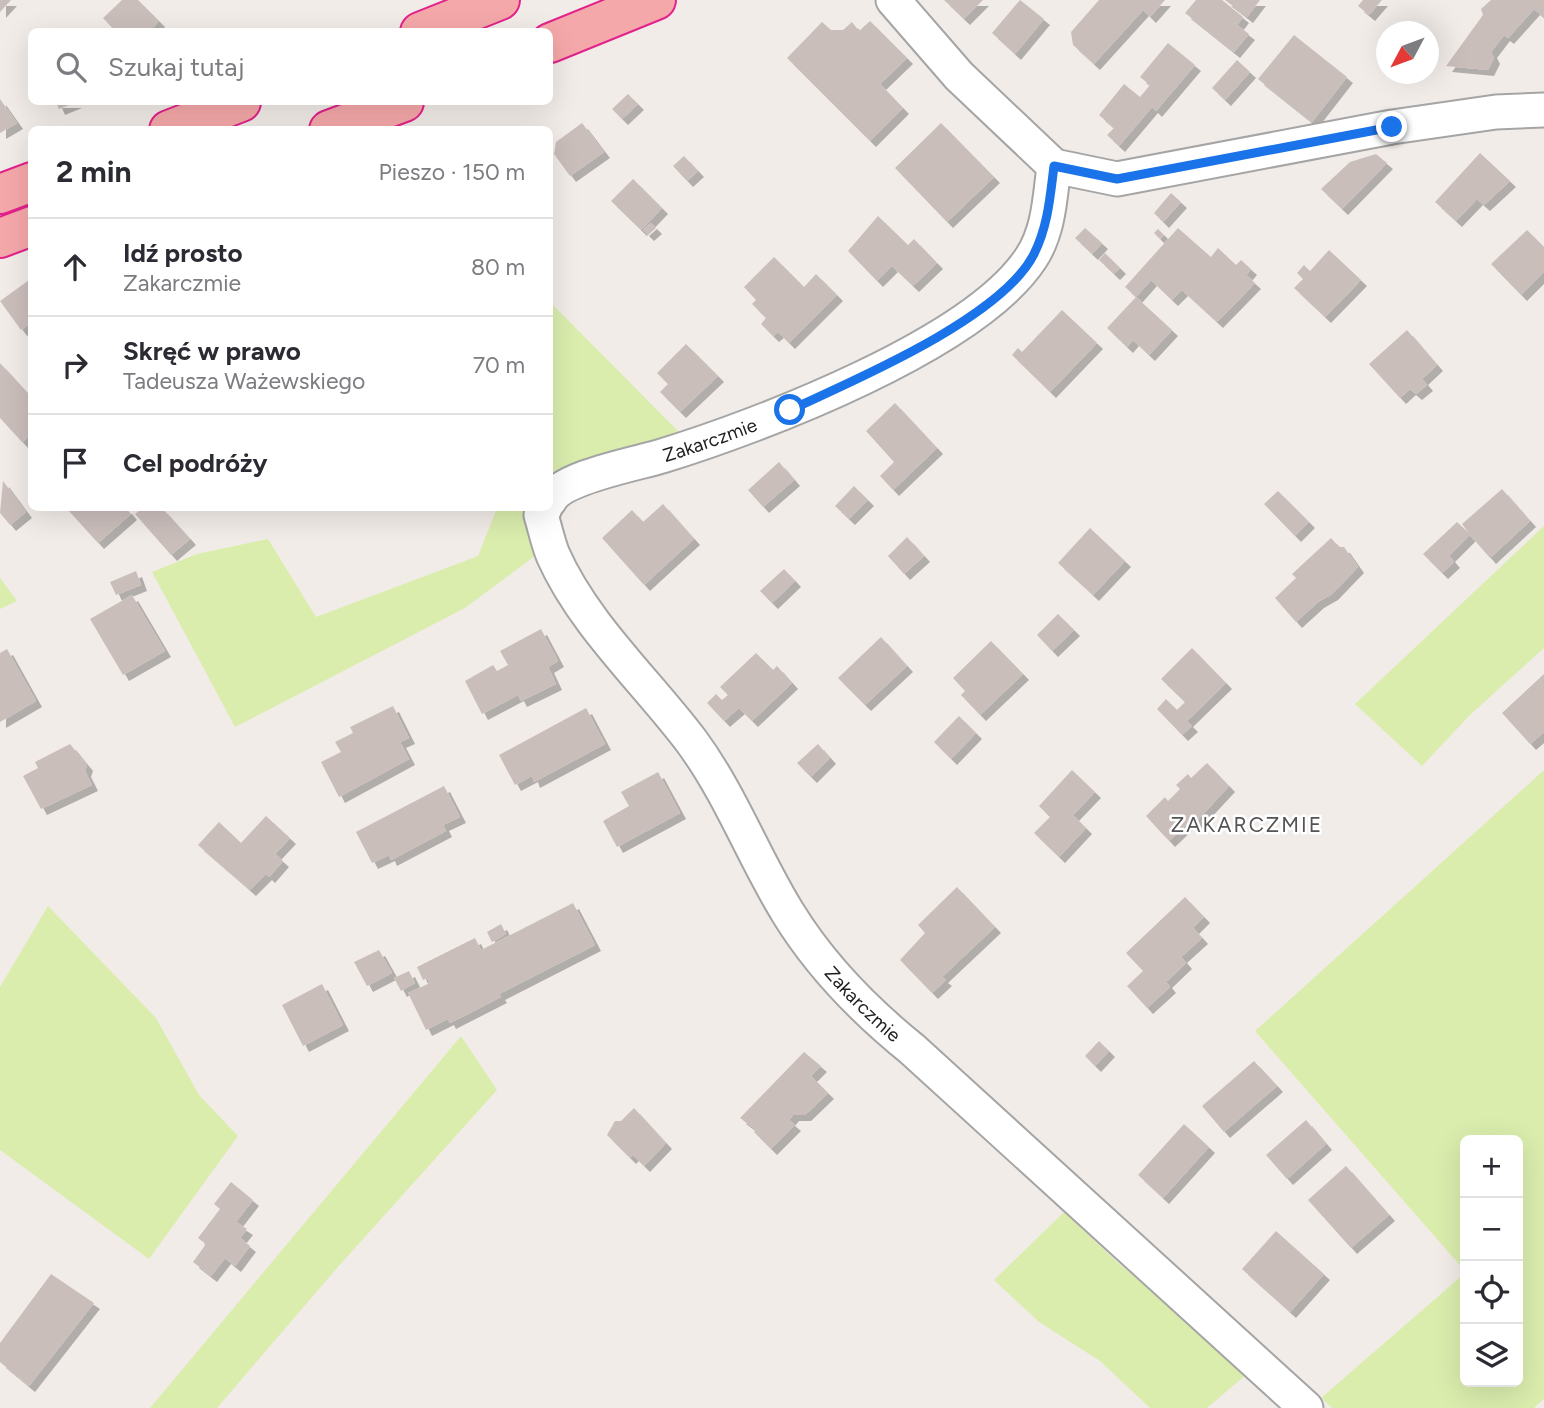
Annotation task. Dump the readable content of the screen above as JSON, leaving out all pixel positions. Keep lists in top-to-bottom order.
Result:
{
  "streets": {
    "street": ["Zakarczmie"]
  },
  "districts": ["ZAKARCZMIE"],
  "north": "bottom left",
  "page": {
    "search": "Szukaj tutaj",
    "heading": ["2 min", "Pieszo · 150 m"],
    "list": [
      ["Idź prosto", "Zakarczmie", "80 m"],
      ["Skręć w prawo", "Tadeusza Ważewskiego", "70 m"],
      "Cel podróży"
    ],
    "map_buttons": ["+", "−"]
  }
}
